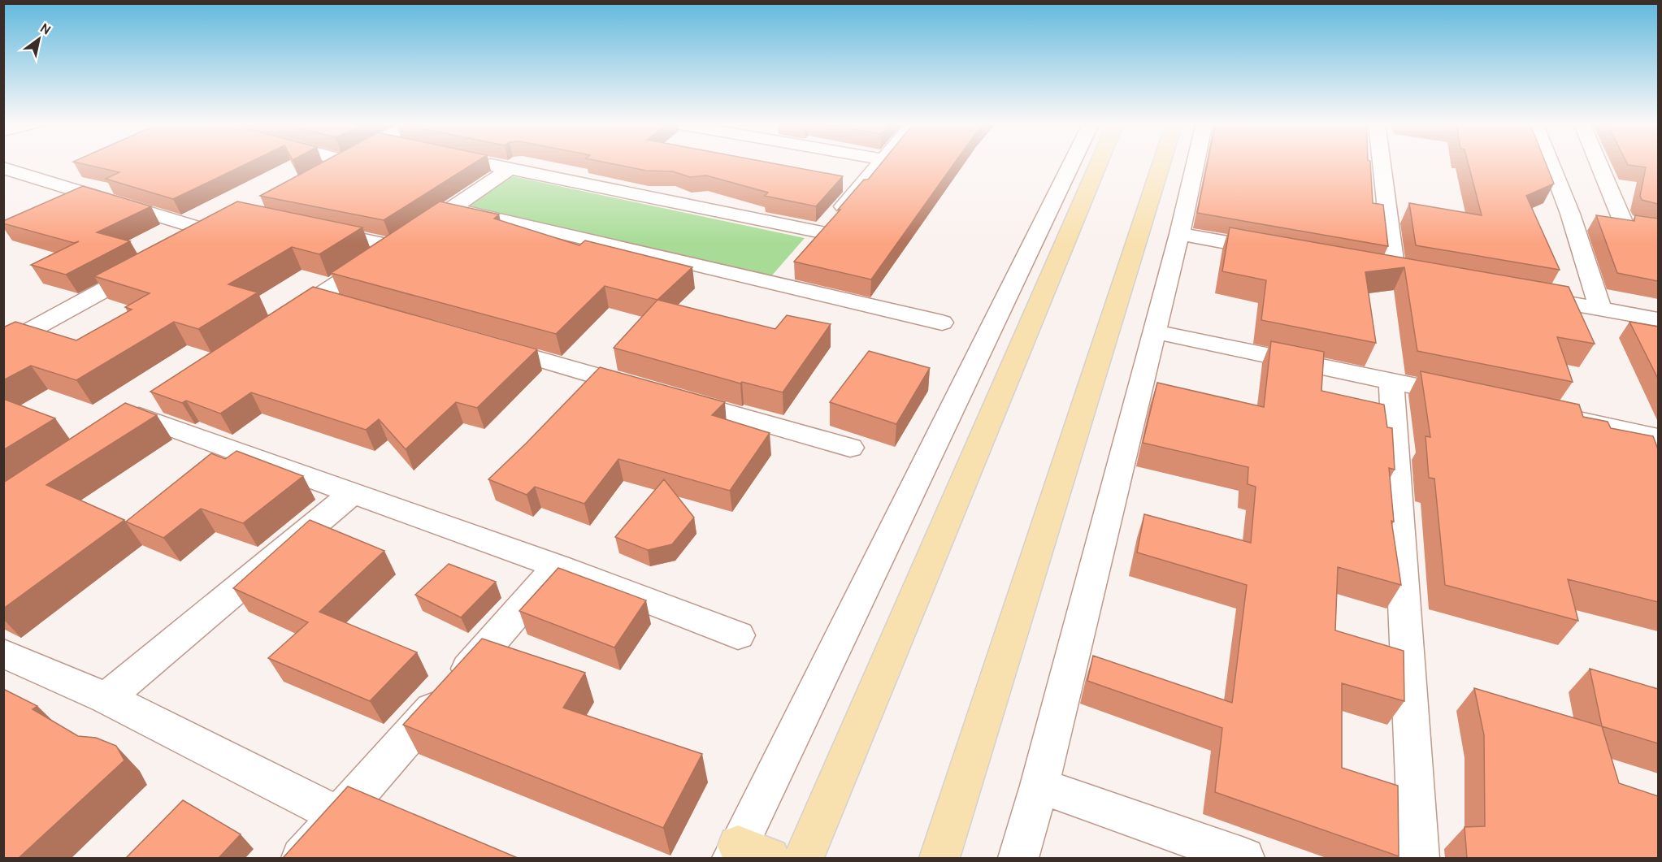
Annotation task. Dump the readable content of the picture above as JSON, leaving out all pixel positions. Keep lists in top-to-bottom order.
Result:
{
  "north": "top right"
}
